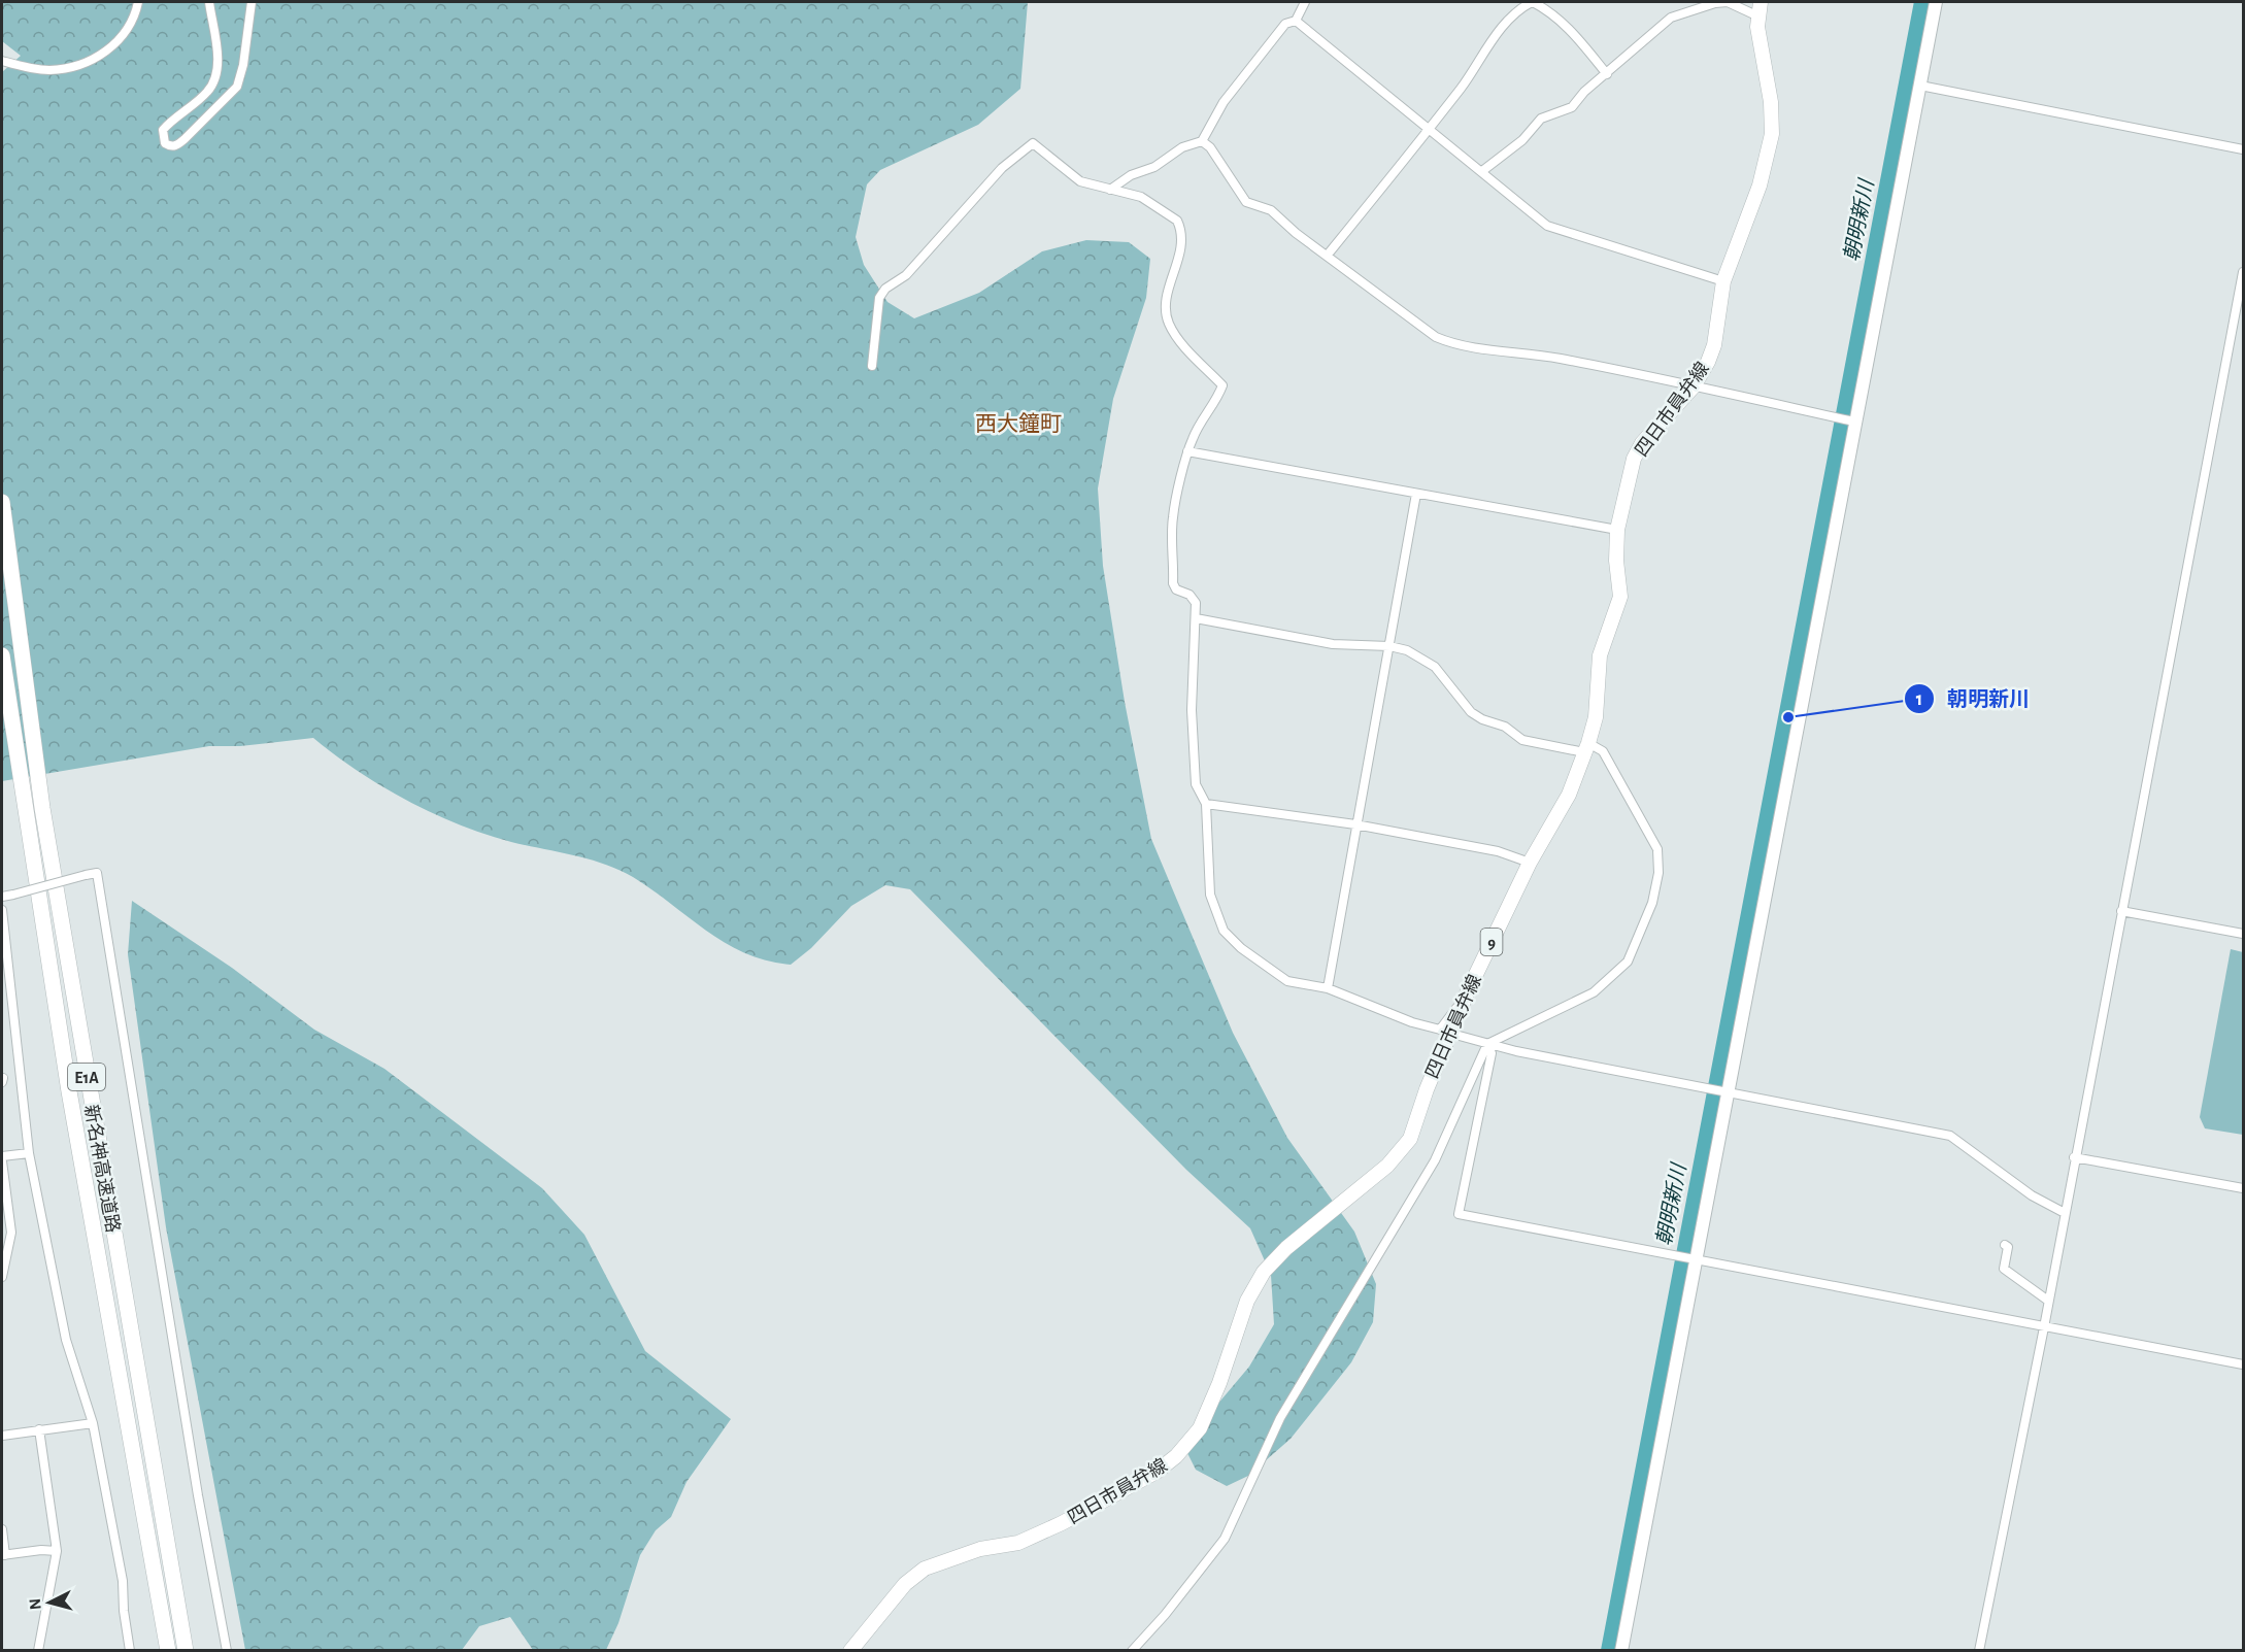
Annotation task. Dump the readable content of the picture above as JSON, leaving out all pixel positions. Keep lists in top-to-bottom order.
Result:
{
  "streets": {
    "highway": ["E1A", "新名神高速道路"],
    "main road": ["四日市員弁線", "9"]
  },
  "districts": ["西大鐘町"],
  "water": ["朝明新川"],
  "places": ["朝明新川"],
  "north": "left"
}
